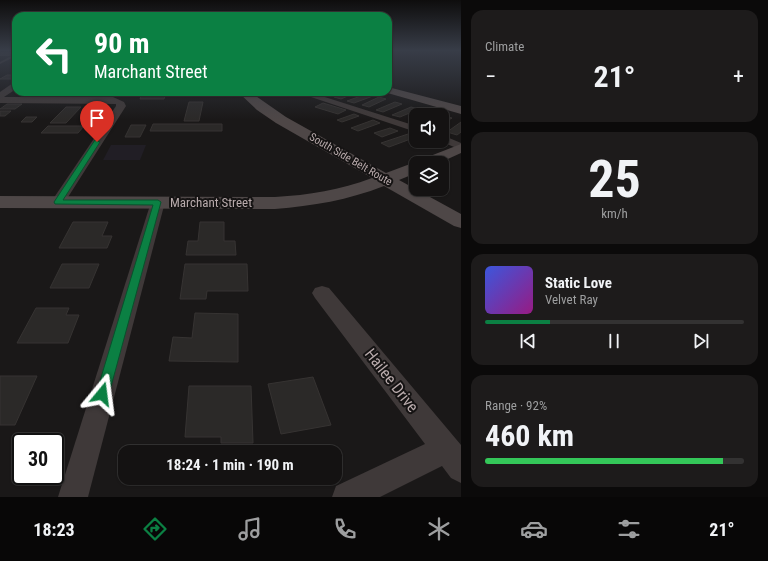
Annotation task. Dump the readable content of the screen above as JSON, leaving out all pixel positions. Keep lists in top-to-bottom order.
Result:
{
  "streets": {
    "main road": ["South Side Belt Route", "Marchant Street"],
    "street": ["Hailee Drive"]
  },
  "crossings": [
    ["South Side Belt Route", "Marchant Street"]
  ],
  "page": {
    "tile": [
      "Climate",
      ["25", "km/h"],
      ["Range · 92%", "460 km"]
    ],
    "turn": ["90 m", "Marchant Street"],
    "heat": ["−", "21°", "+"],
    "song": ["Static Love", "Velvet Ray"],
    "limit": "30",
    "trip": "18:24 · 1 min · 190 m",
    "tabs": ["18:23", "21°"]
  }
}
